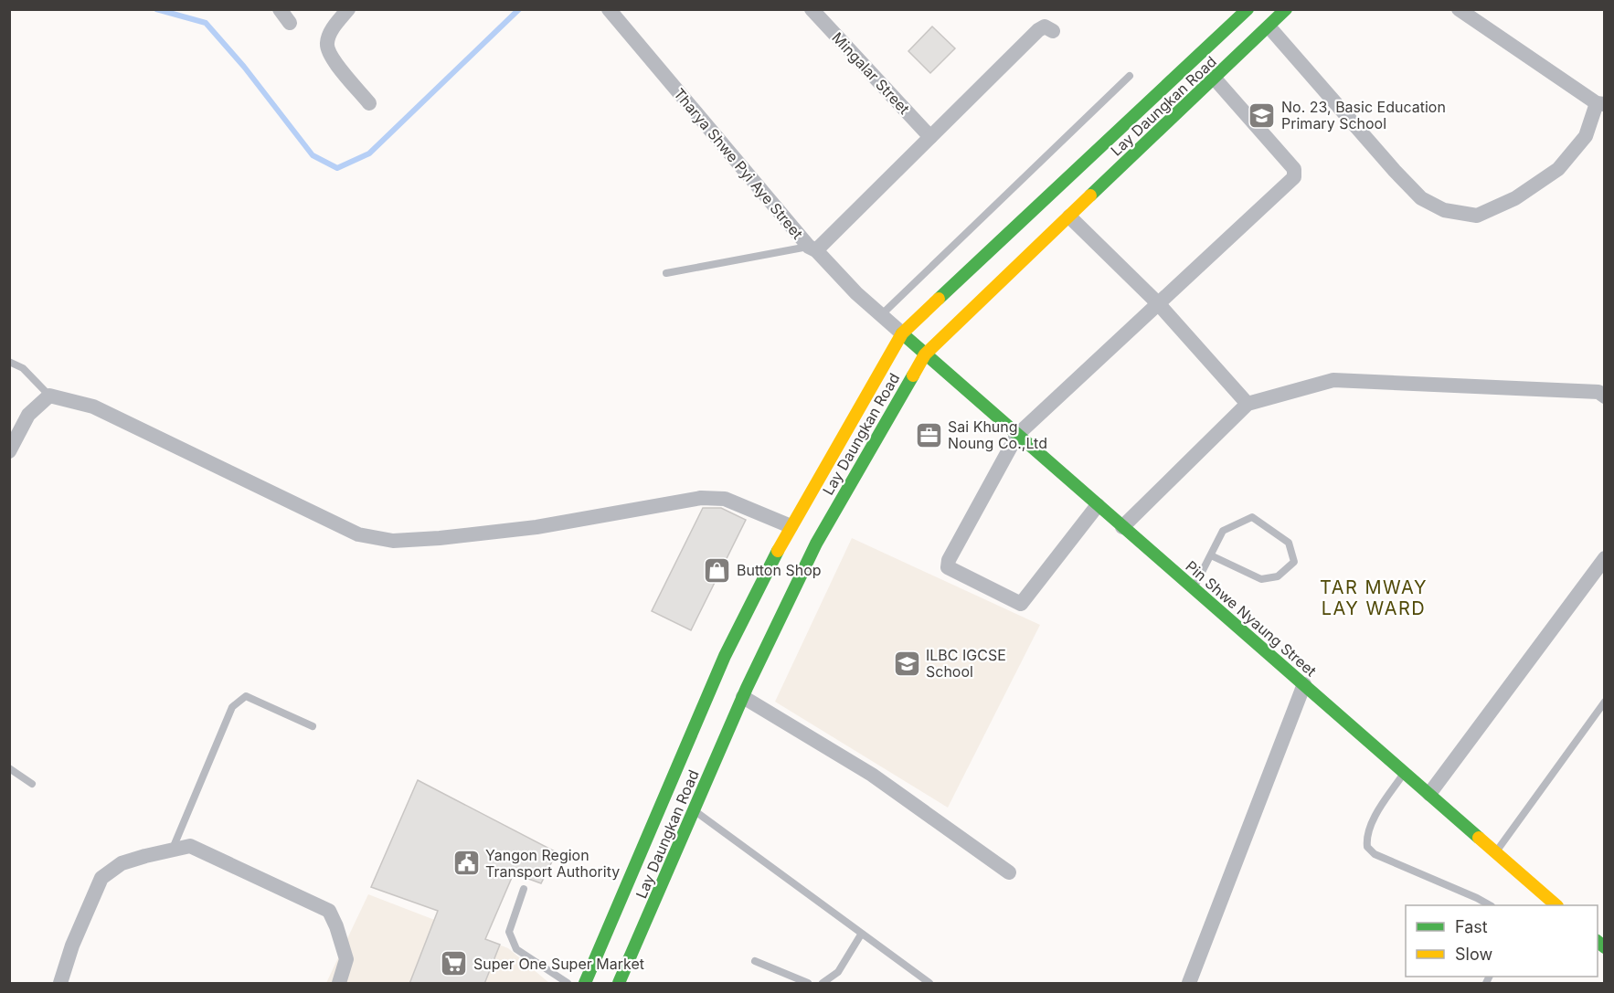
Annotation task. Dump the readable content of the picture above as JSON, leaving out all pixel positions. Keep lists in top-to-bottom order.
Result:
{
  "streets": {
    "main road": ["Lay Daungkan Road", "Tharya Shwe Pyi Aye Street", "Pin Shwe Nyaung Street"],
    "street": ["Mingalar Street"]
  },
  "crossings": [
    ["Lay Daungkan Road", "Tharya Shwe Pyi Aye Street"],
    ["Lay Daungkan Road", "Pin Shwe Nyaung Street"],
    ["Tharya Shwe Pyi Aye Street", "Pin Shwe Nyaung Street"]
  ],
  "districts": ["TAR MWAY LAY WARD"],
  "places": {
    "school or university": ["No. 23, Basic Education Primary School", "ILBC IGCSE School"],
    "office": ["Sai Khung Noung Co.,Ltd"],
    "shop": ["Button Shop"],
    "public building": ["Yangon Region Transport Authority"],
    "supermarket": ["Super One Super Market"]
  },
  "legend": ["Fast", "Slow"]
}
